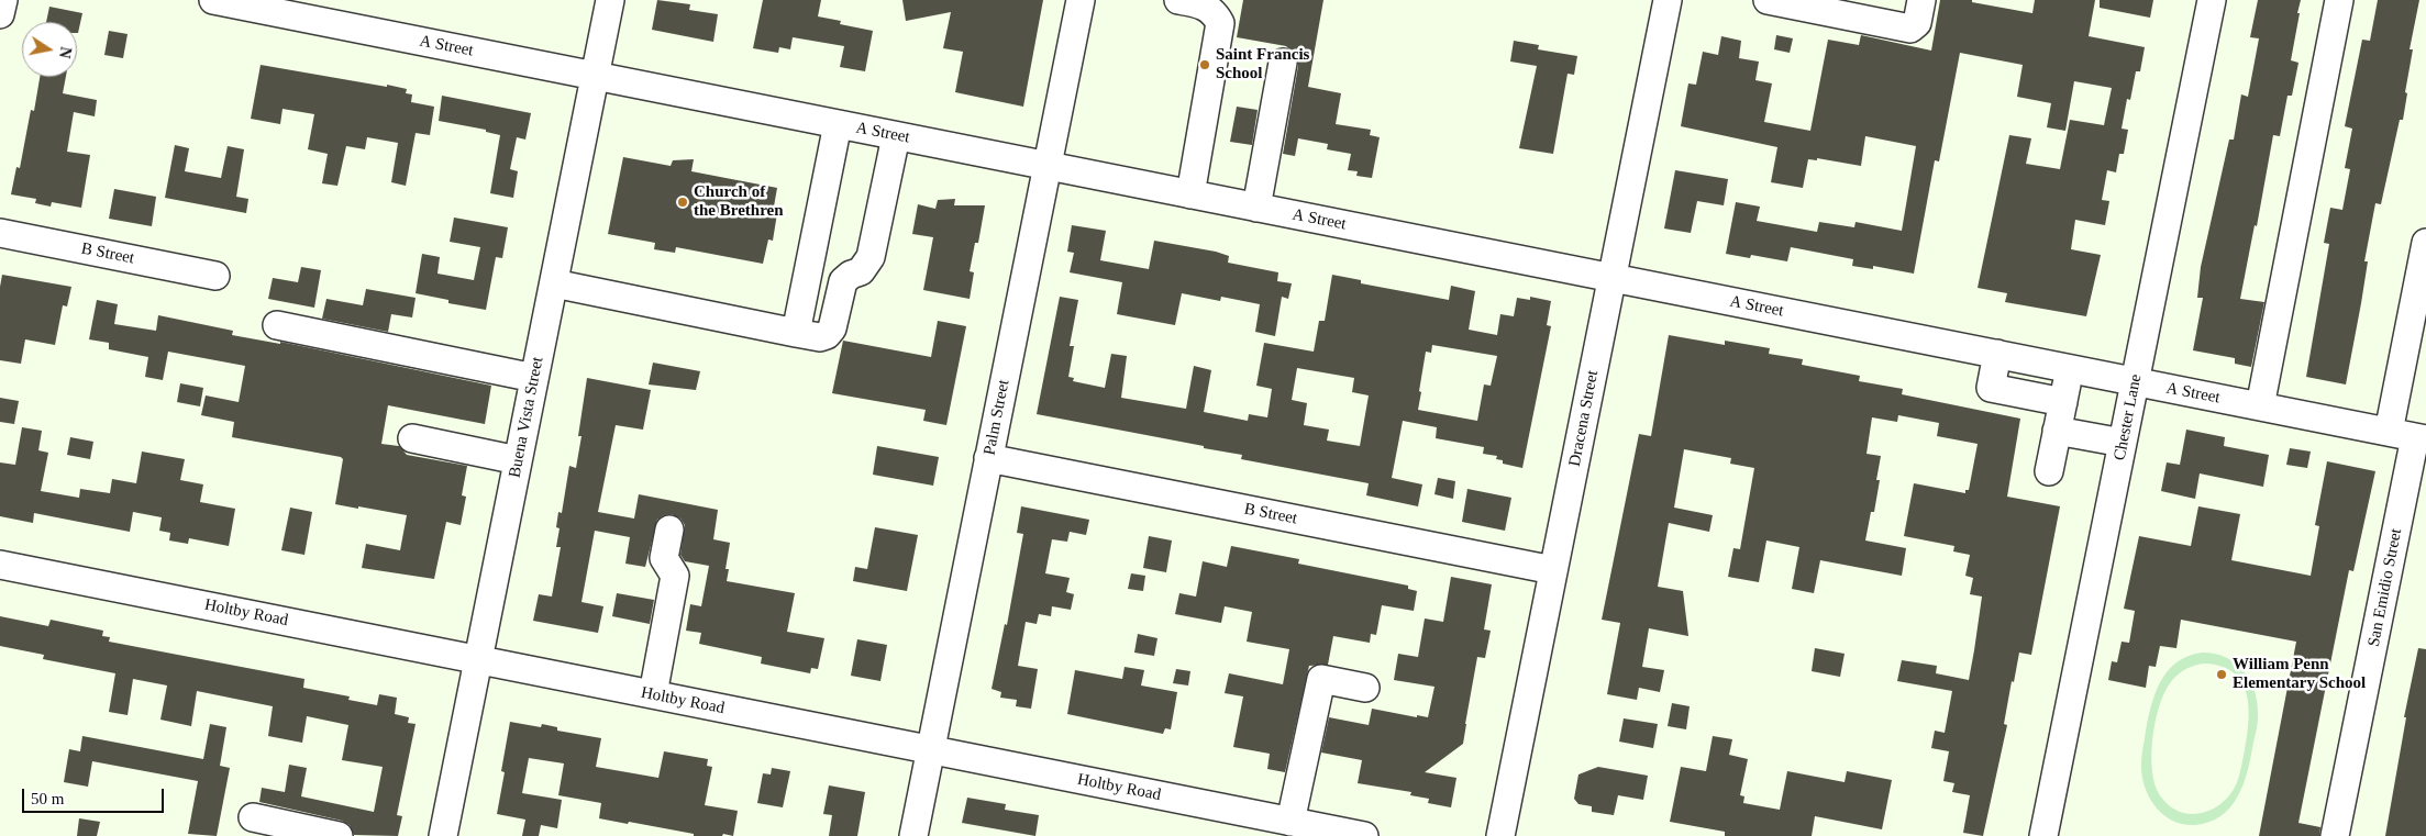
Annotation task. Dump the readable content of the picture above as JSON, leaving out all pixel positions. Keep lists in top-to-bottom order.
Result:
{
  "streets": {
    "street": [
      "A Street",
      "B Street",
      "Buena Vista Street",
      "Palm Street",
      "Chester Lane",
      "Dracena Street",
      "San Emidio Street",
      "Holtby Road"
    ]
  },
  "crossings": [
    ["A Street", "Buena Vista Street"],
    ["A Street", "Palm Street"],
    ["A Street", "Chester Lane"],
    ["A Street", "Dracena Street"],
    ["A Street", "San Emidio Street"],
    ["B Street", "Palm Street"],
    ["B Street", "Dracena Street"],
    ["Buena Vista Street", "Holtby Road"],
    ["Palm Street", "Holtby Road"]
  ],
  "places": ["Saint Francis School", "Church of the Brethren", "William Penn Elementary School"],
  "scale_bar": "50 m",
  "north": "right"
}
